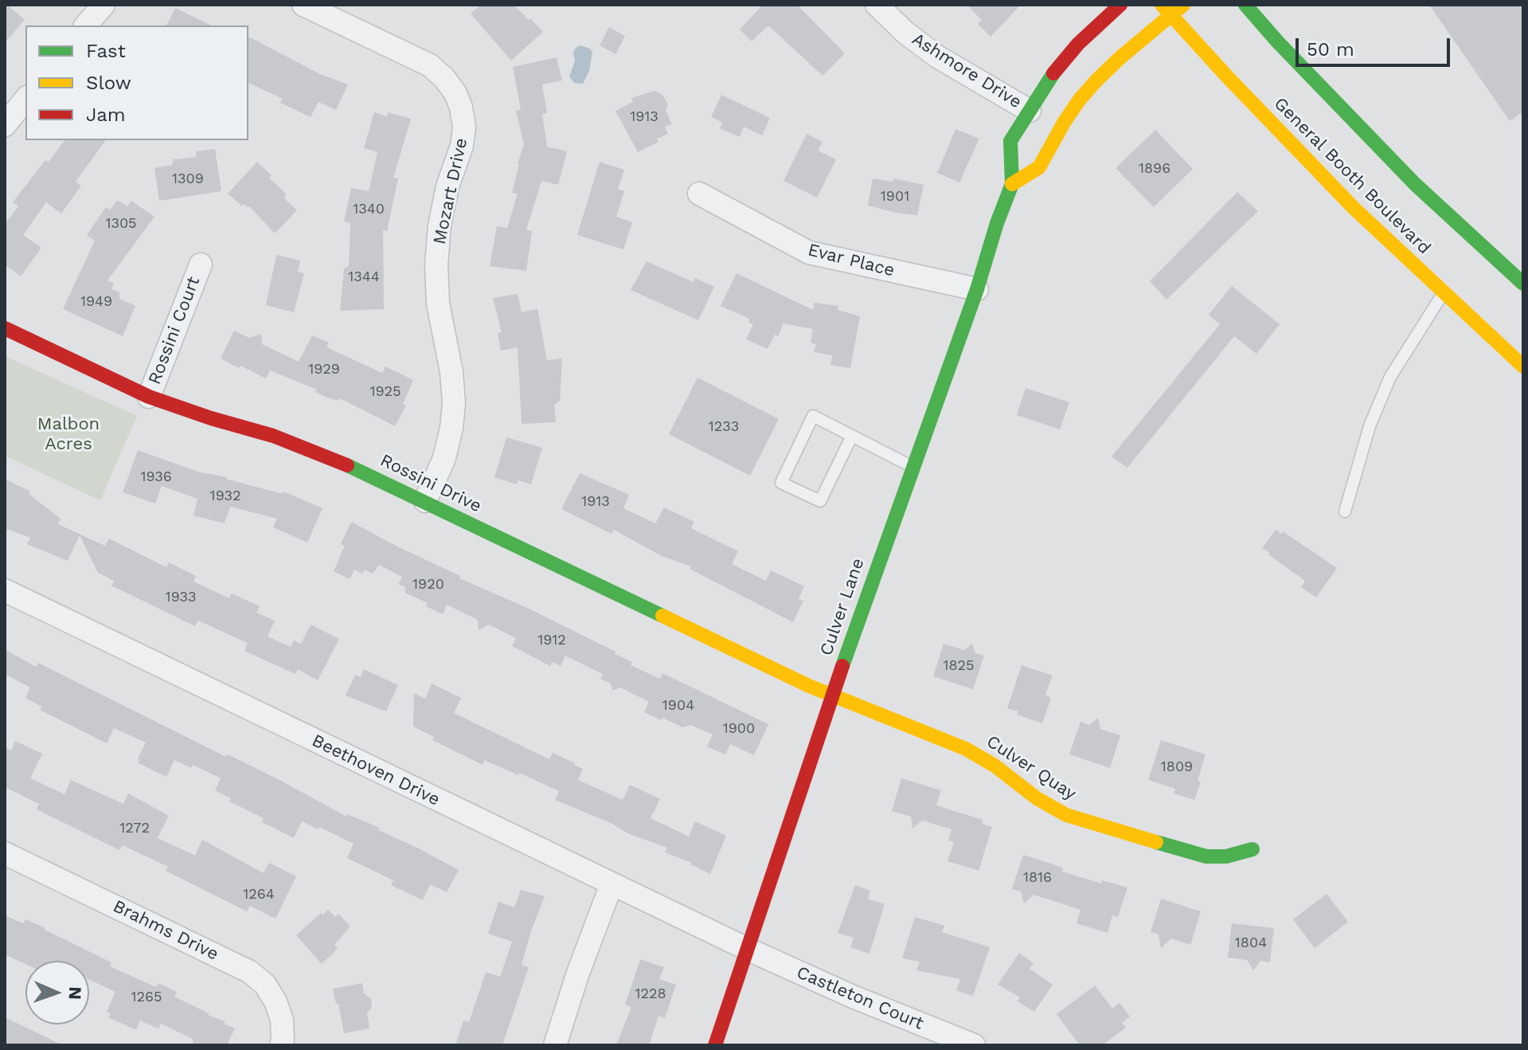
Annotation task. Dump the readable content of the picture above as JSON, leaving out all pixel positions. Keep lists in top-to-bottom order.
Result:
{
  "streets": {
    "main road": [
      "General Booth Boulevard",
      "Rossini Drive",
      "Culver Lane",
      "Culver Quay"
    ],
    "street": [
      "Ashmore Drive",
      "Mozart Drive",
      "Evar Place",
      "Rossini Court",
      "Beethoven Drive",
      "Brahms Drive",
      "Castleton Court"
    ]
  },
  "crossings": [
    ["Ashmore Drive", "Culver Lane"],
    ["Mozart Drive", "Rossini Drive"],
    ["Evar Place", "Culver Lane"],
    ["Rossini Court", "Rossini Drive"],
    ["Rossini Drive", "Culver Lane"],
    ["Rossini Drive", "Culver Quay"],
    ["Culver Lane", "Culver Quay"],
    ["Culver Lane", "Beethoven Drive"],
    ["Culver Lane", "Castleton Court"],
    ["Beethoven Drive", "Castleton Court"]
  ],
  "parks": ["Malbon Acres"],
  "house_numbers": [
    "1913",
    "1896",
    "1309",
    "1901",
    "1340",
    "1305",
    "1344",
    "1949",
    "1929",
    "1925",
    "1233",
    "1936",
    "1932",
    "1913",
    "1920",
    "1933",
    "1912",
    "1825",
    "1904",
    "1900",
    "1809",
    "1272",
    "1816",
    "1264",
    "1804",
    "1228",
    "1265"
  ],
  "legend": ["Fast", "Slow", "Jam"],
  "scale_bar": "50 m",
  "north": "right"
}
